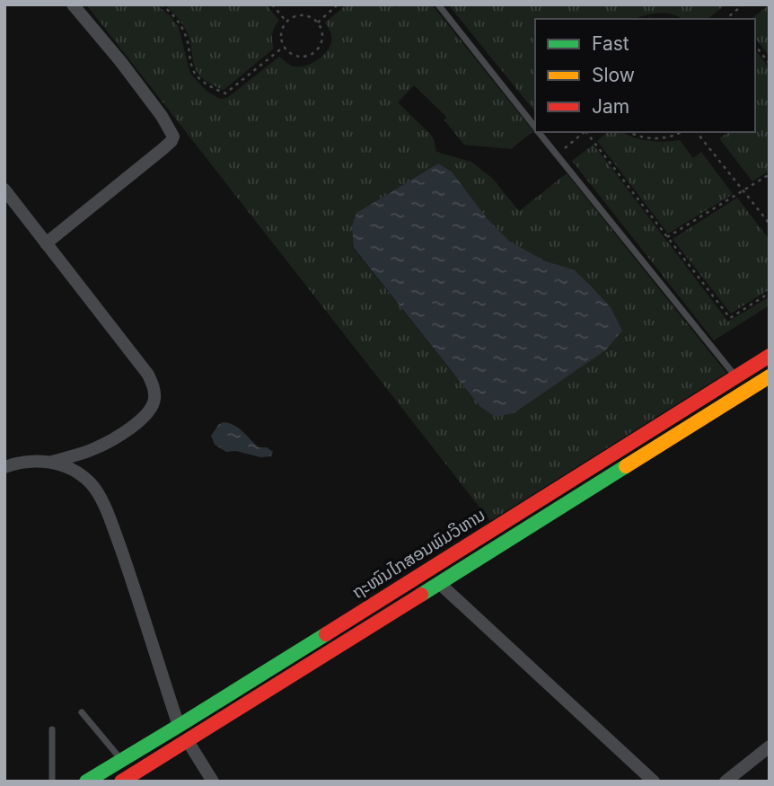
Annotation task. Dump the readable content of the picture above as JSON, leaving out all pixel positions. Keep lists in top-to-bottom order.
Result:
{
  "streets": {
    "highway": ["ຖະໜົນໄກສອນພົມວິຫານ"]
  },
  "legend": ["Fast", "Slow", "Jam"]
}
